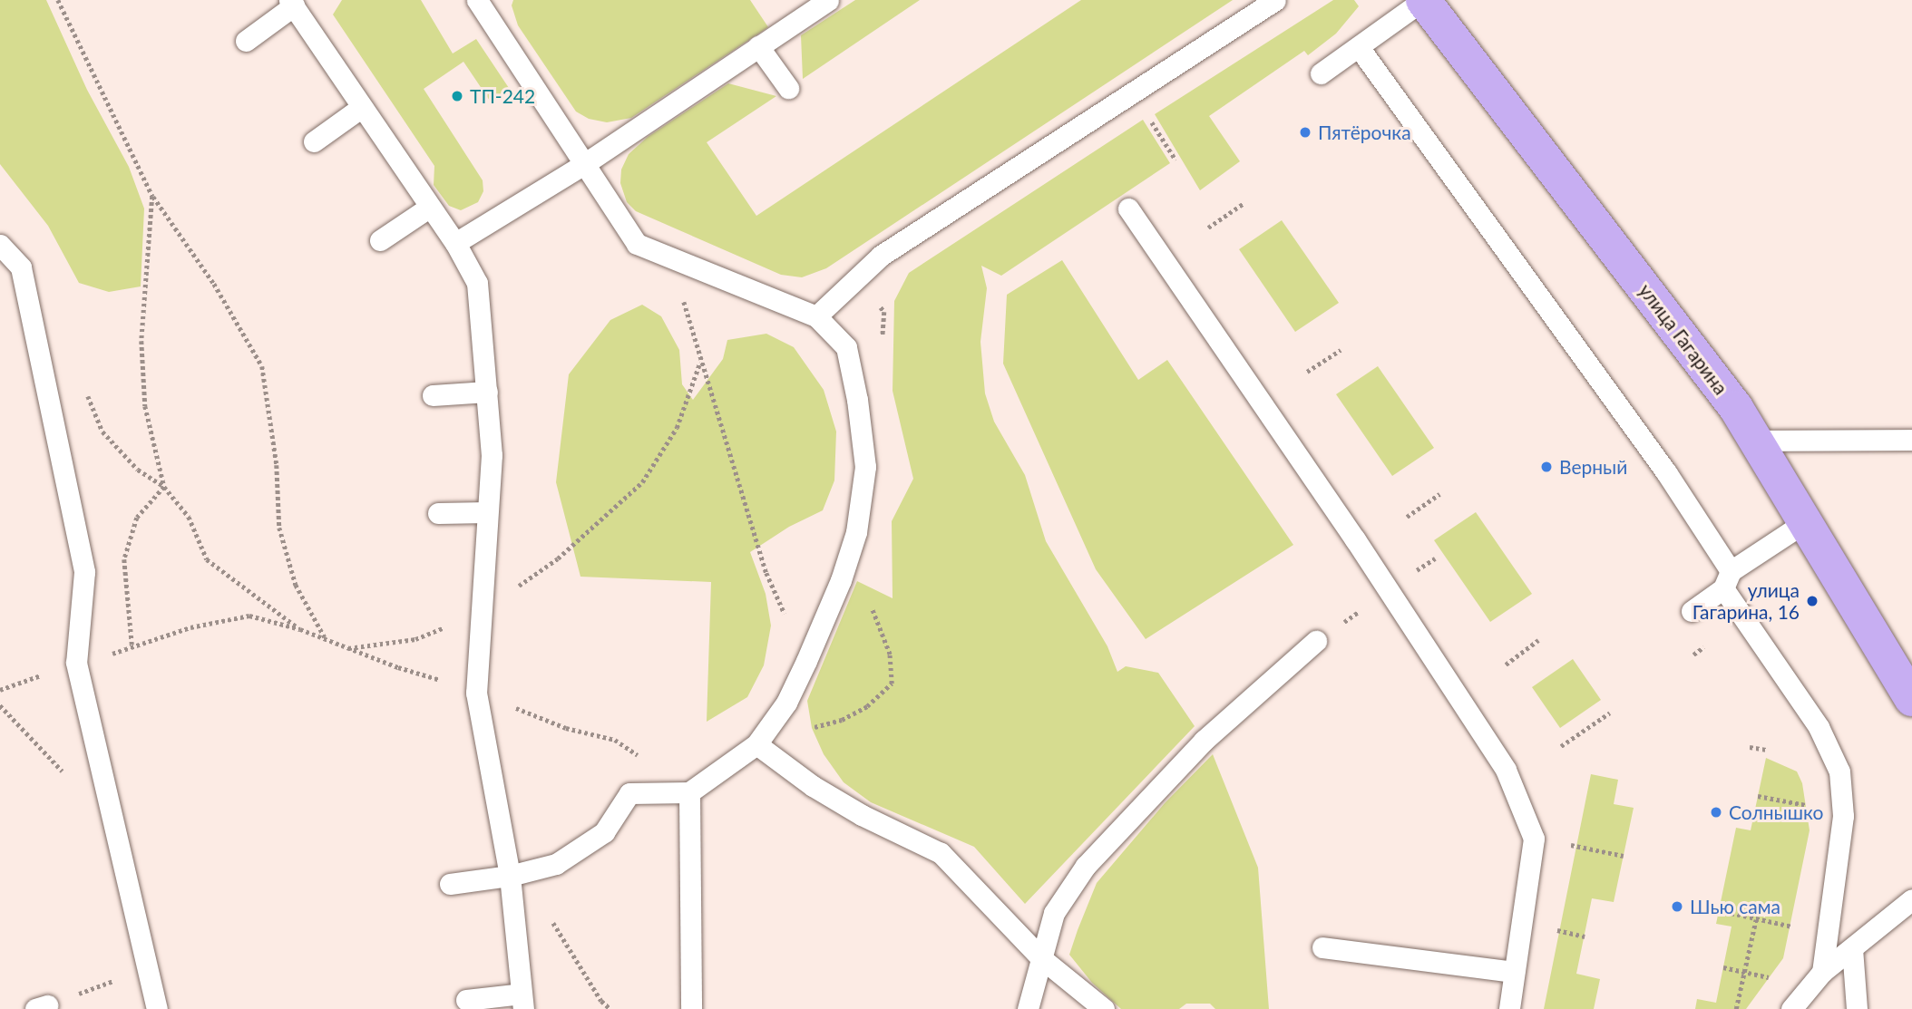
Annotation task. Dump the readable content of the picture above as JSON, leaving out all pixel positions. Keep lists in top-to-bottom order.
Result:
{
  "streets": {
    "main road": ["улица Гагарина"]
  },
  "places": [
    "ТП-242",
    "Пятёрочка",
    "Верный",
    "улица Гагарина, 16",
    "Солнышко",
    "Шью сама"
  ]
}
